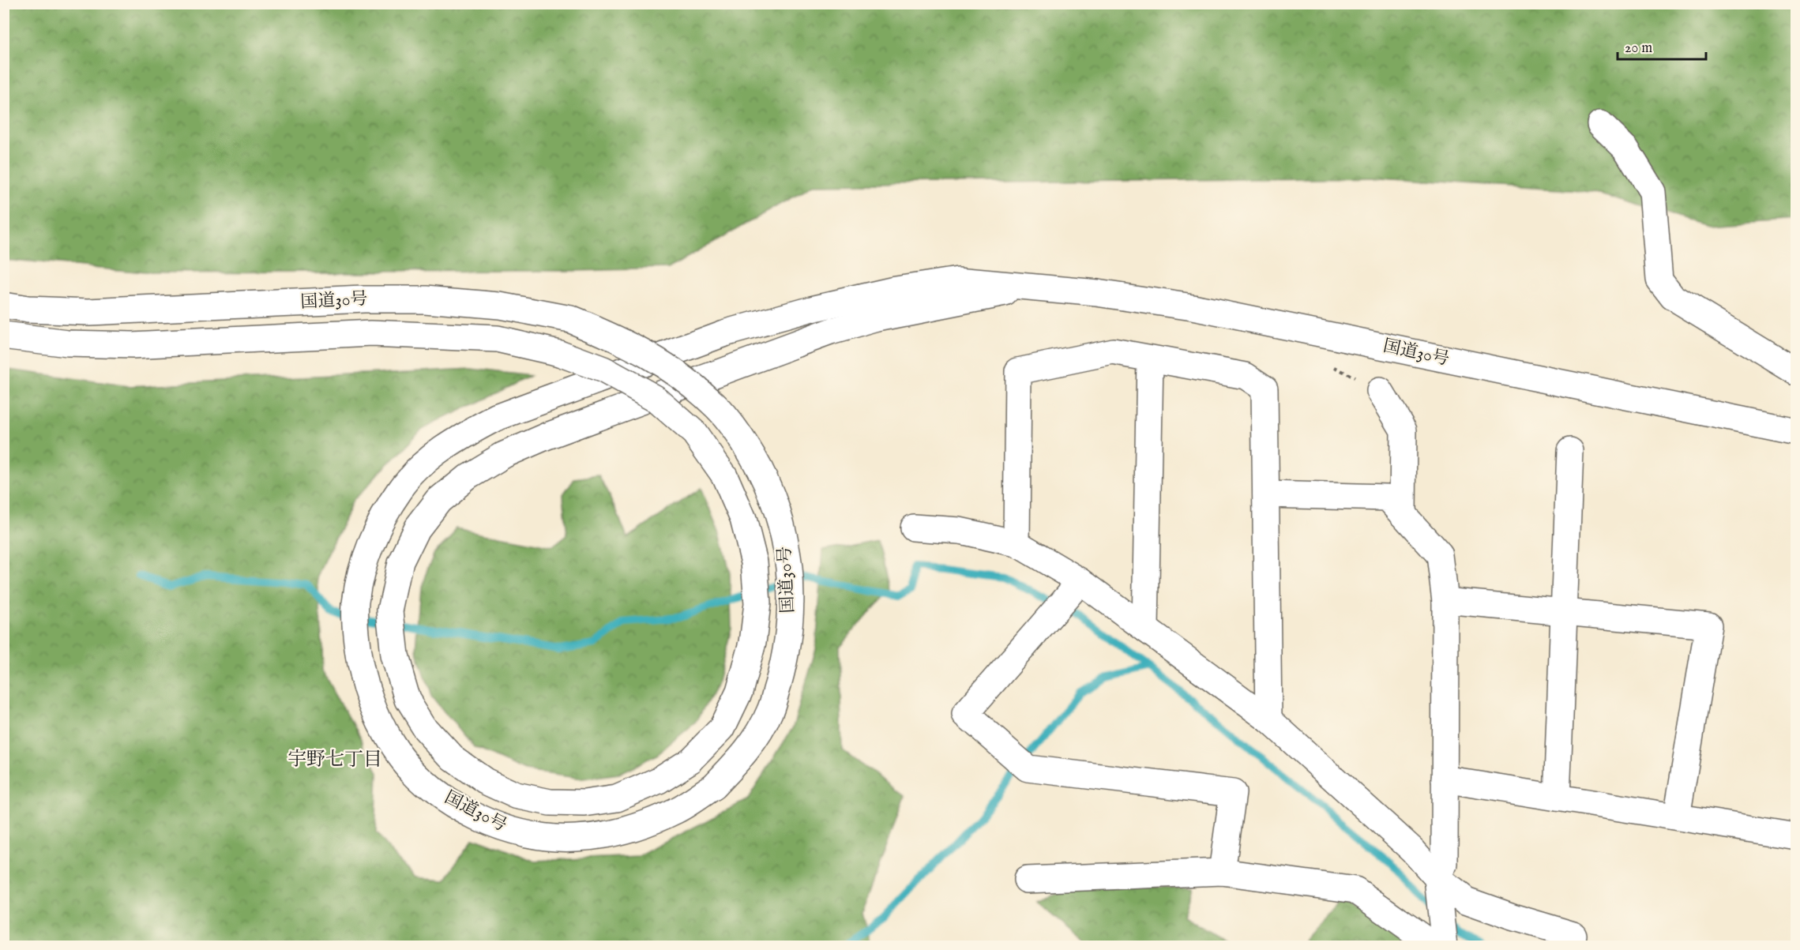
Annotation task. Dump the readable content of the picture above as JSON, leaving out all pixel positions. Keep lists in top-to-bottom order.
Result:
{
  "streets": {
    "main road": ["国道30号"]
  },
  "districts": ["宇野七丁目"],
  "scale_bar": "20 m"
}
